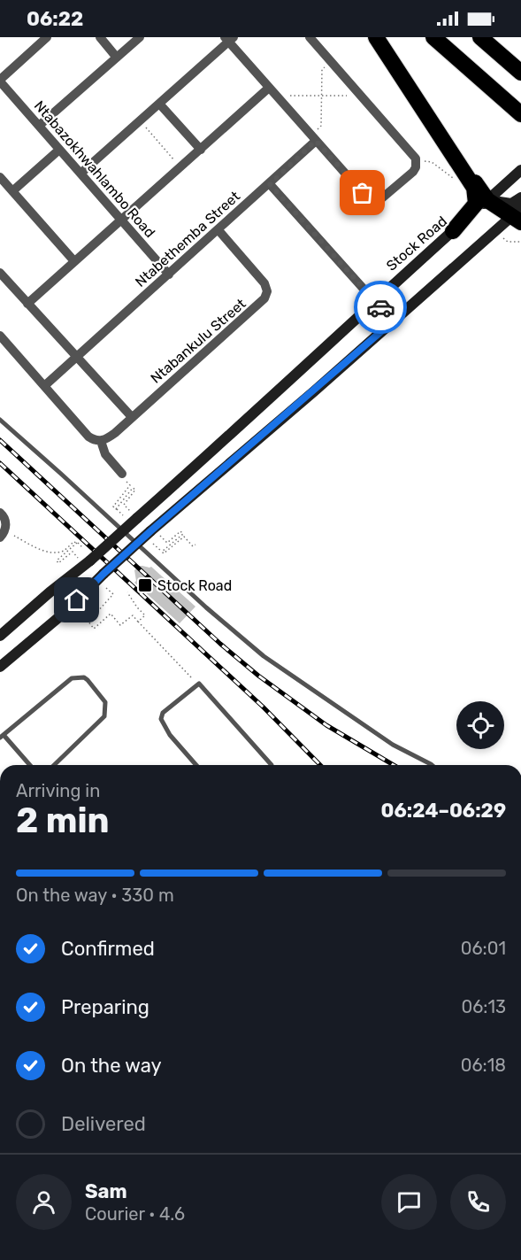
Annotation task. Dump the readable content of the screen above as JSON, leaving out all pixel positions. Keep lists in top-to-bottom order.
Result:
{
  "streets": {
    "main road": ["Stock Road"],
    "street": ["Ntabazokhwahlambo Road", "Ntabethemba Street", "Ntabankulu Street"]
  },
  "crossings": [
    ["Ntabazokhwahlambo Road", "Ntabethemba Street"],
    ["Ntabethemba Street", "Ntabankulu Street"]
  ],
  "places": {
    "transit": ["Stock Road"]
  },
  "page": {
    "status": "06:22",
    "heading": ["2 min", "Arriving in", "06:24–06:29"],
    "panel": ["Sam", "Courier · 4.6"],
    "bar": "On the way · 330 m",
    "list": [
      ["Confirmed", "06:01"],
      ["Preparing", "06:13"],
      ["On the way", "06:18"],
      "Delivered"
    ]
  }
}
